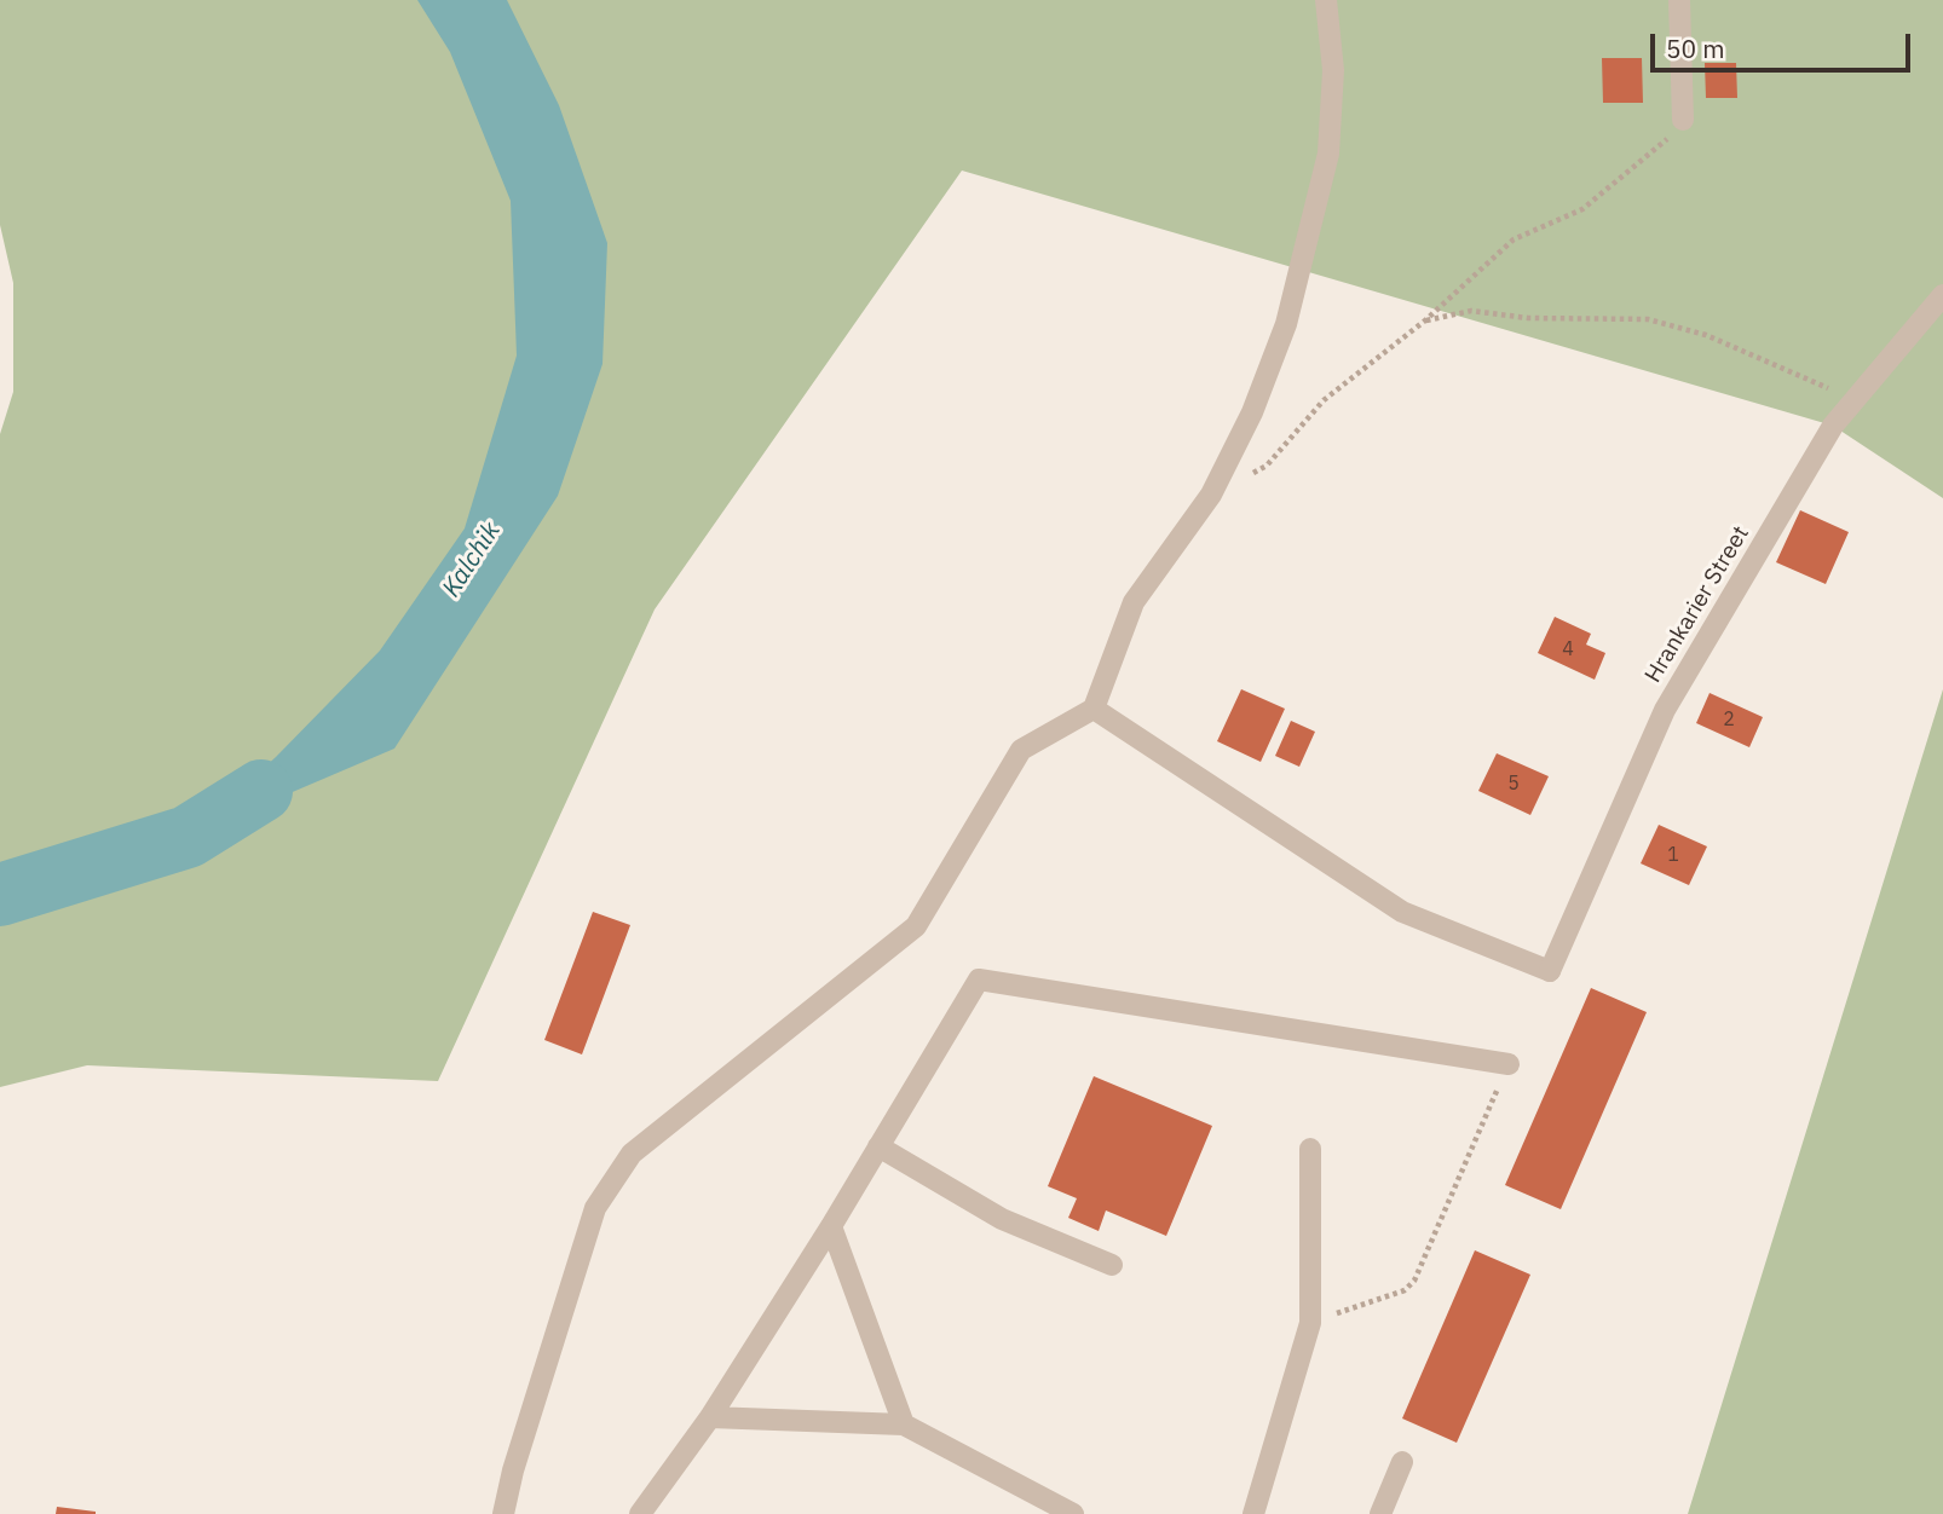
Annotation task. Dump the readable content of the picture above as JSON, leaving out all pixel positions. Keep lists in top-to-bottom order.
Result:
{
  "streets": {
    "street": ["Hrankarier Street"]
  },
  "water": ["Kalchik"],
  "house_numbers": [
    "4",
    "2",
    "5",
    "1"
  ],
  "scale_bar": "50 m"
}
